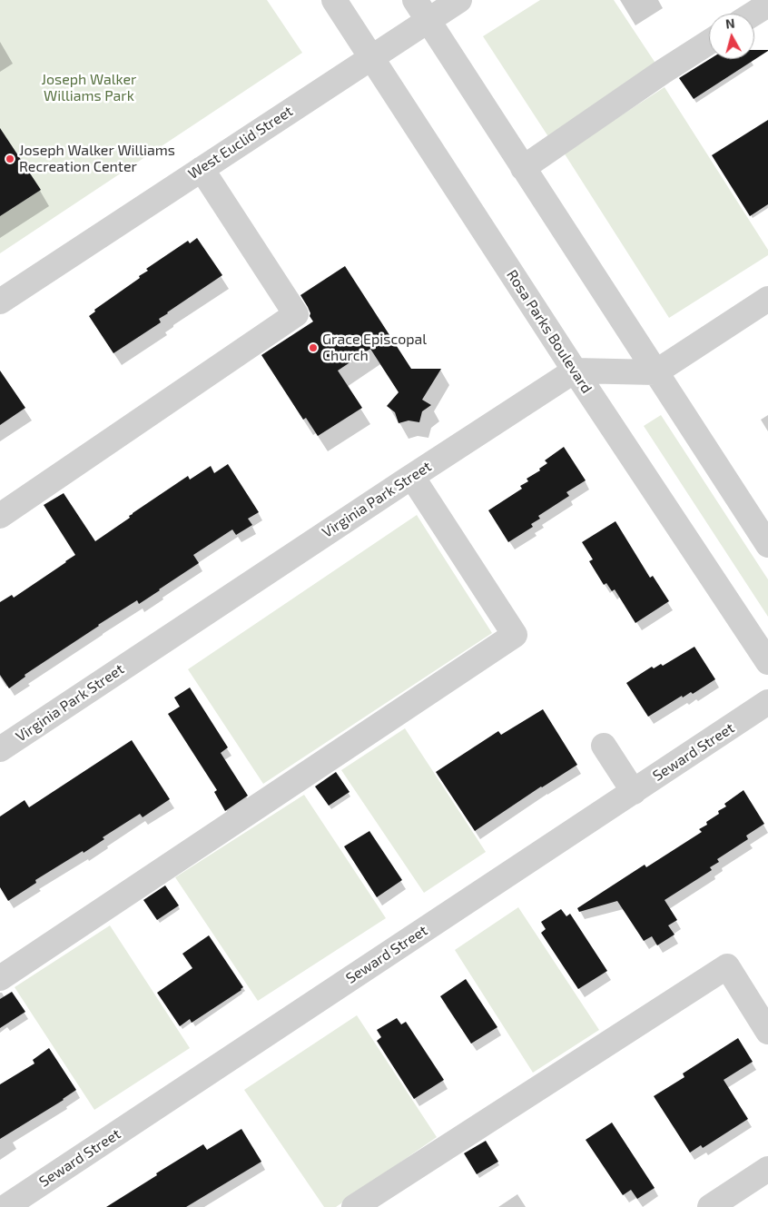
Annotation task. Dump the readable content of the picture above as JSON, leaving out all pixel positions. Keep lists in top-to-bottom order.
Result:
{
  "streets": {
    "street": [
      "West Euclid Street",
      "Rosa Parks Boulevard",
      "Virginia Park Street",
      "Seward Street"
    ]
  },
  "crossings": [
    ["West Euclid Street", "Rosa Parks Boulevard"],
    ["Rosa Parks Boulevard", "Virginia Park Street"]
  ],
  "parks": ["Joseph Walker Williams Park"],
  "places": ["Joseph Walker Williams Recreation Center", "Grace Episcopal Church"],
  "north": "top"
}
